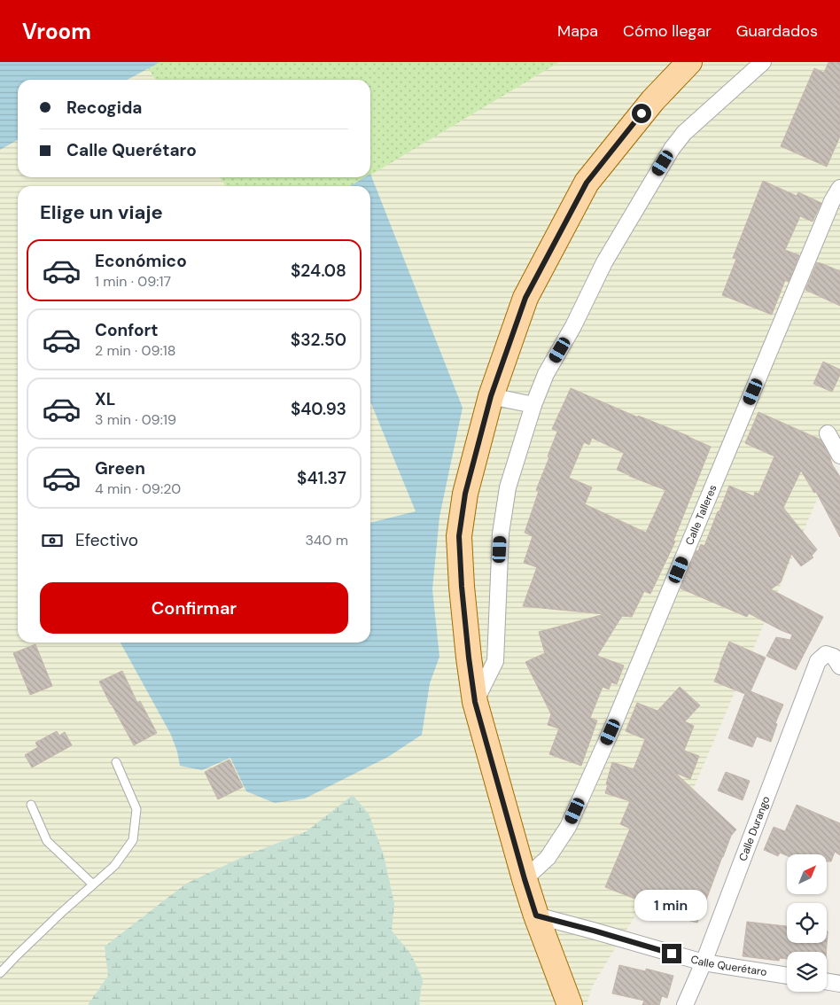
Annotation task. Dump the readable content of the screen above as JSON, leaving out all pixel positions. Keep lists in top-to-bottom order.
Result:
{
  "streets": {
    "street": ["Calle Talleres", "Calle Durango", "Calle Querétaro"]
  },
  "crossings": [
    ["Calle Durango", "Calle Querétaro"]
  ],
  "north": "top right",
  "page": {
    "header": "Vroom",
    "nav": ["Mapa", "Cómo llegar", "Guardados"],
    "banner": ["Recogida", "Calle Querétaro"],
    "heading": "Elige un viaje",
    "list": [
      {
        "name": "Económico",
        "note": "1 min · 09:17",
        "value": "$24.08"
      },
      {
        "name": "Confort",
        "note": "2 min · 09:18",
        "value": "$32.50"
      },
      {
        "name": "XL",
        "note": "3 min · 09:19",
        "value": "$40.93"
      },
      {
        "name": "Green",
        "note": "4 min · 09:20",
        "value": "$41.37"
      }
    ],
    "pay": ["Efectivo", "340 m"],
    "buttons": "Confirmar",
    "bubble": "1 min"
  }
}
